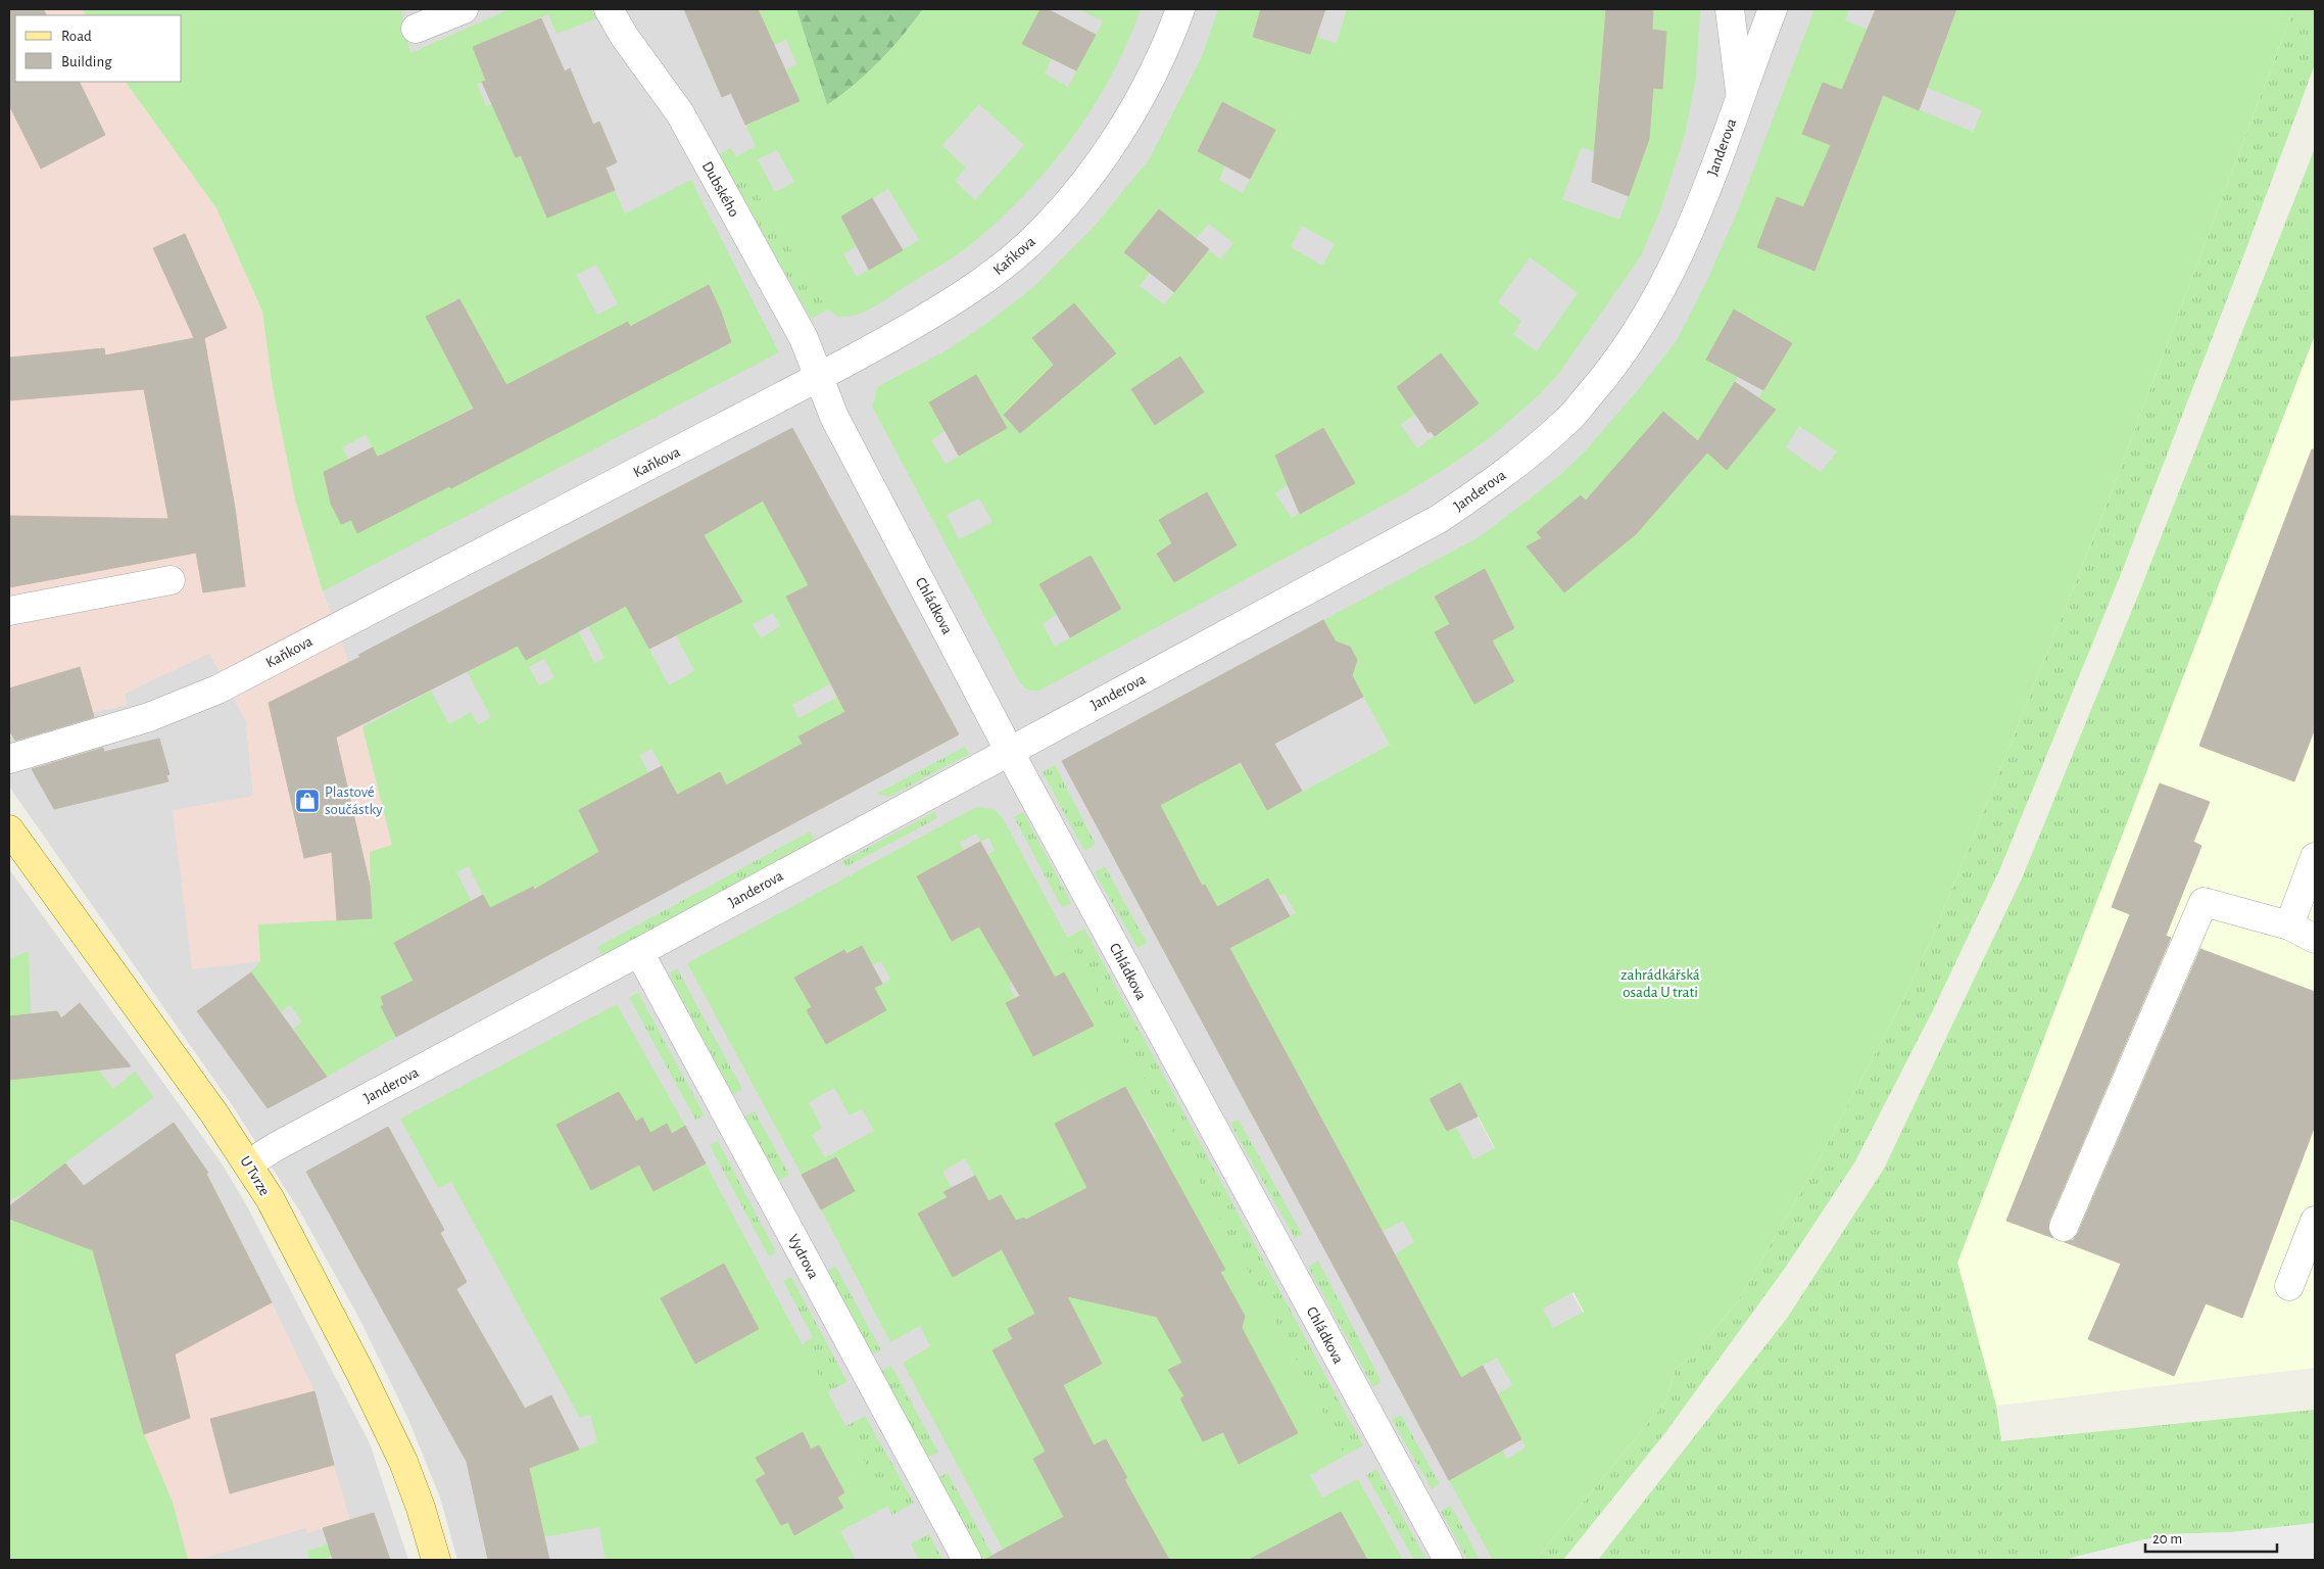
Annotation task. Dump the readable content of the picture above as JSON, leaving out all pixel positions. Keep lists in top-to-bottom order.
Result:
{
  "streets": {
    "main road": ["U Tvrze"],
    "street": [
      "Janderova",
      "Dubského",
      "Kaňkova",
      "Chládkova",
      "Vydrova"
    ]
  },
  "crossings": [
    ["Janderova", "Chládkova"],
    ["Janderova", "U Tvrze"],
    ["Janderova", "Vydrova"],
    ["Dubského", "Kaňkova"],
    ["Dubského", "Chládkova"],
    ["Kaňkova", "Chládkova"]
  ],
  "parks": ["zahrádkářská osada U trati"],
  "places": {
    "shop": ["Plastové součástky"]
  },
  "legend": ["Road", "Building"],
  "scale_bar": "20 m"
}
